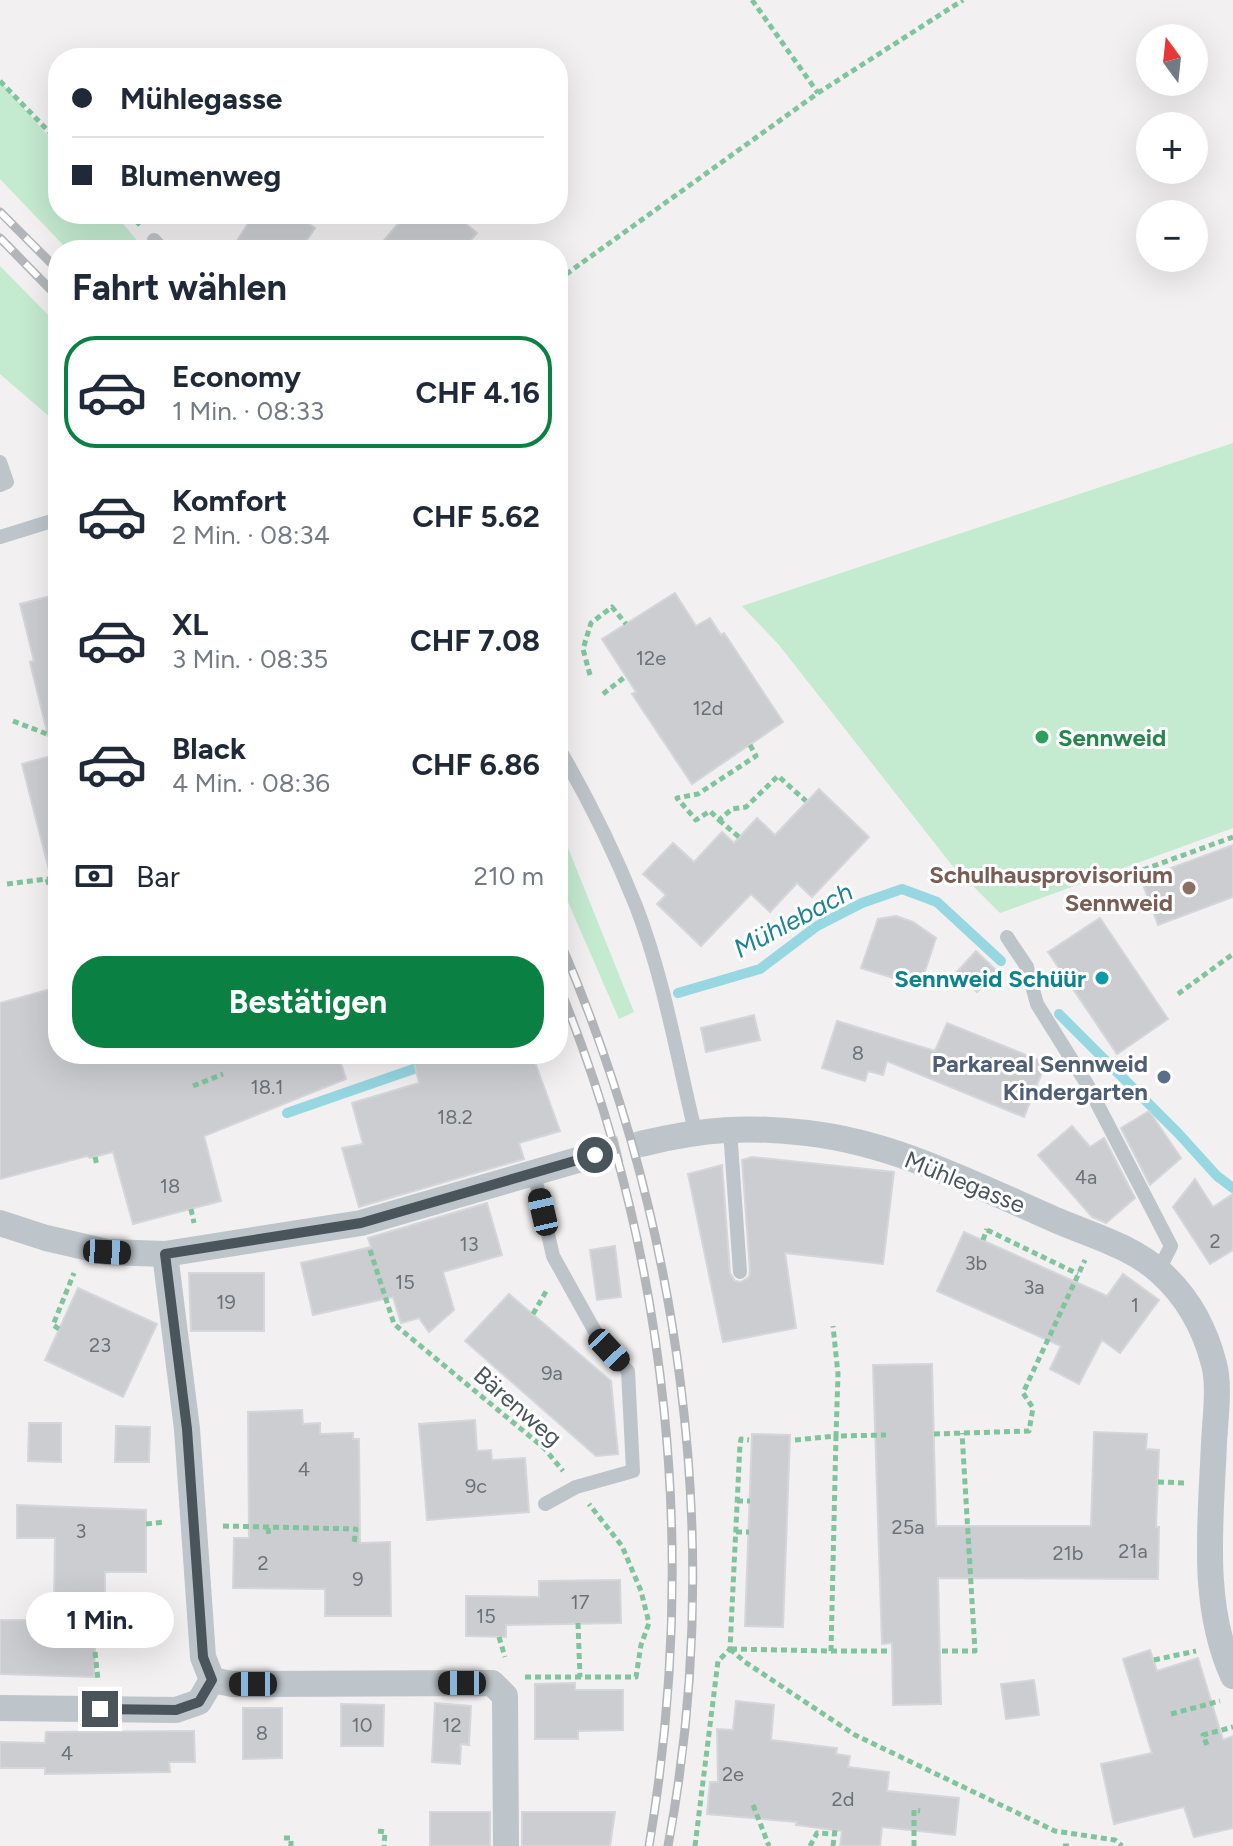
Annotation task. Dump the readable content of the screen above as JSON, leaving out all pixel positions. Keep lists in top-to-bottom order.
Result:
{
  "streets": {
    "street": ["Mühlegasse"],
    "path": ["Bärenweg"]
  },
  "water": ["Mühlebach"],
  "places": [
    "Sennweid",
    "Schulhausprovisorium Sennweid",
    "Sennweid Schüür",
    "Parkareal Sennweid Kindergarten"
  ],
  "house_numbers": [
    "12e",
    "12d",
    "8",
    "18.1",
    "18.2",
    "4a",
    "18",
    "2",
    "13",
    "3b",
    "15",
    "3a",
    "19",
    "1",
    "23",
    "9a",
    "4",
    "9c",
    "25a",
    "3",
    "21a",
    "21b",
    "2",
    "9",
    "17",
    "15",
    "10",
    "12",
    "8",
    "4",
    "2e",
    "2d"
  ],
  "north": "top",
  "page": {
    "map_buttons": ["+", "−"],
    "banner": ["Mühlegasse", "Blumenweg"],
    "heading": "Fahrt wählen",
    "list": [
      {
        "name": "Economy",
        "note": "1 Min. · 08:33",
        "value": "CHF 4.16"
      },
      {
        "name": "Komfort",
        "note": "2 Min. · 08:34",
        "value": "CHF 5.62"
      },
      {
        "name": "XL",
        "note": "3 Min. · 08:35",
        "value": "CHF 7.08"
      },
      {
        "name": "Black",
        "note": "4 Min. · 08:36",
        "value": "CHF 6.86"
      }
    ],
    "pay": ["Bar", "210 m"],
    "buttons": "Bestätigen",
    "bubble": "1 Min."
  }
}
